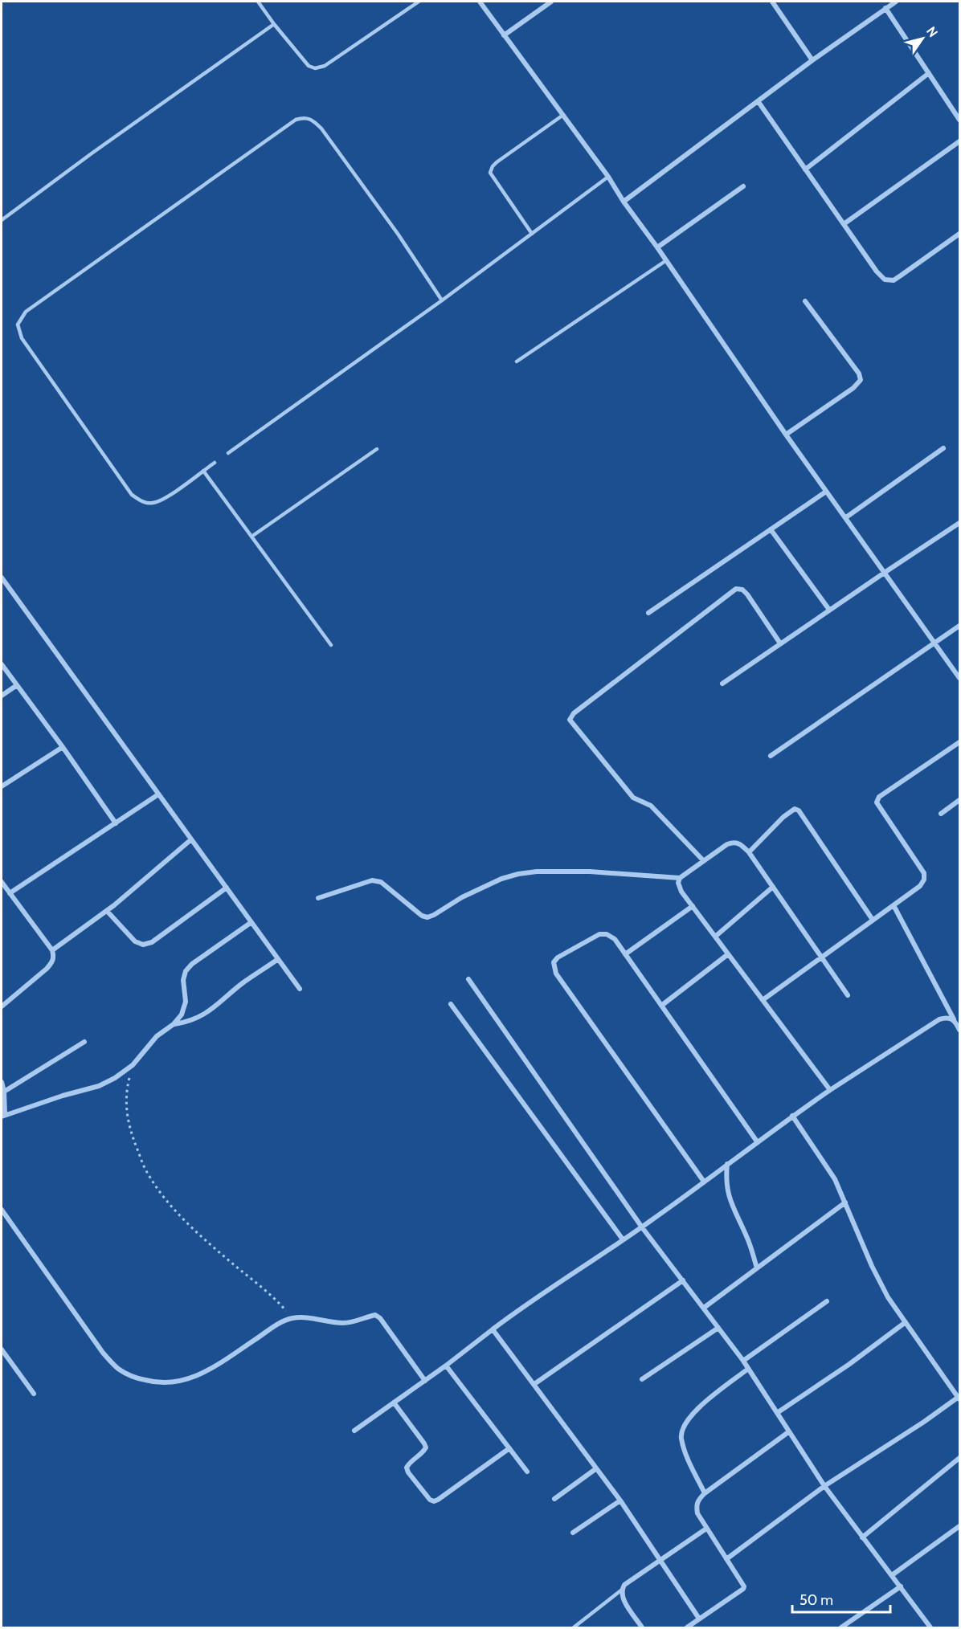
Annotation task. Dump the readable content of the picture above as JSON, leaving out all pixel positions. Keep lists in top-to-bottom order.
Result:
{
  "scale_bar": "50 m",
  "north": "top right"
}
